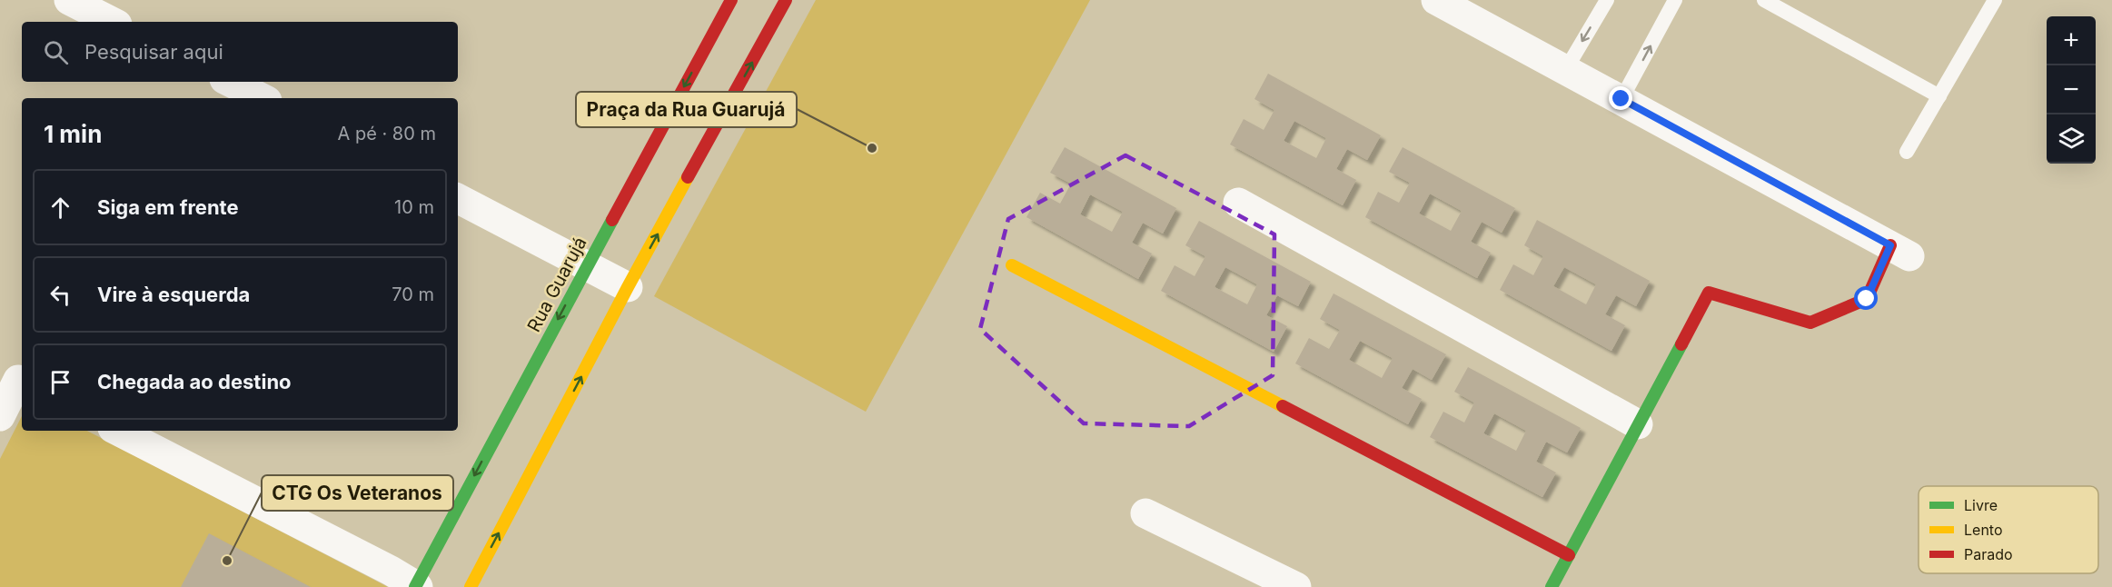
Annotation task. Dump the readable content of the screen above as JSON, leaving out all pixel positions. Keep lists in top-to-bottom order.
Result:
{
  "streets": {
    "street": ["Rua Guarujá"]
  },
  "places": ["Praça da Rua Guarujá", "CTG Os Veteranos"],
  "legend": ["Livre", "Lento", "Parado"],
  "page": {
    "map_buttons": ["+", "−"],
    "search": "Pesquisar aqui",
    "heading": ["1 min", "A pé · 80 m"],
    "list": [
      ["Siga em frente", "10 m"],
      ["Vire à esquerda", "70 m"],
      "Chegada ao destino"
    ]
  }
}
